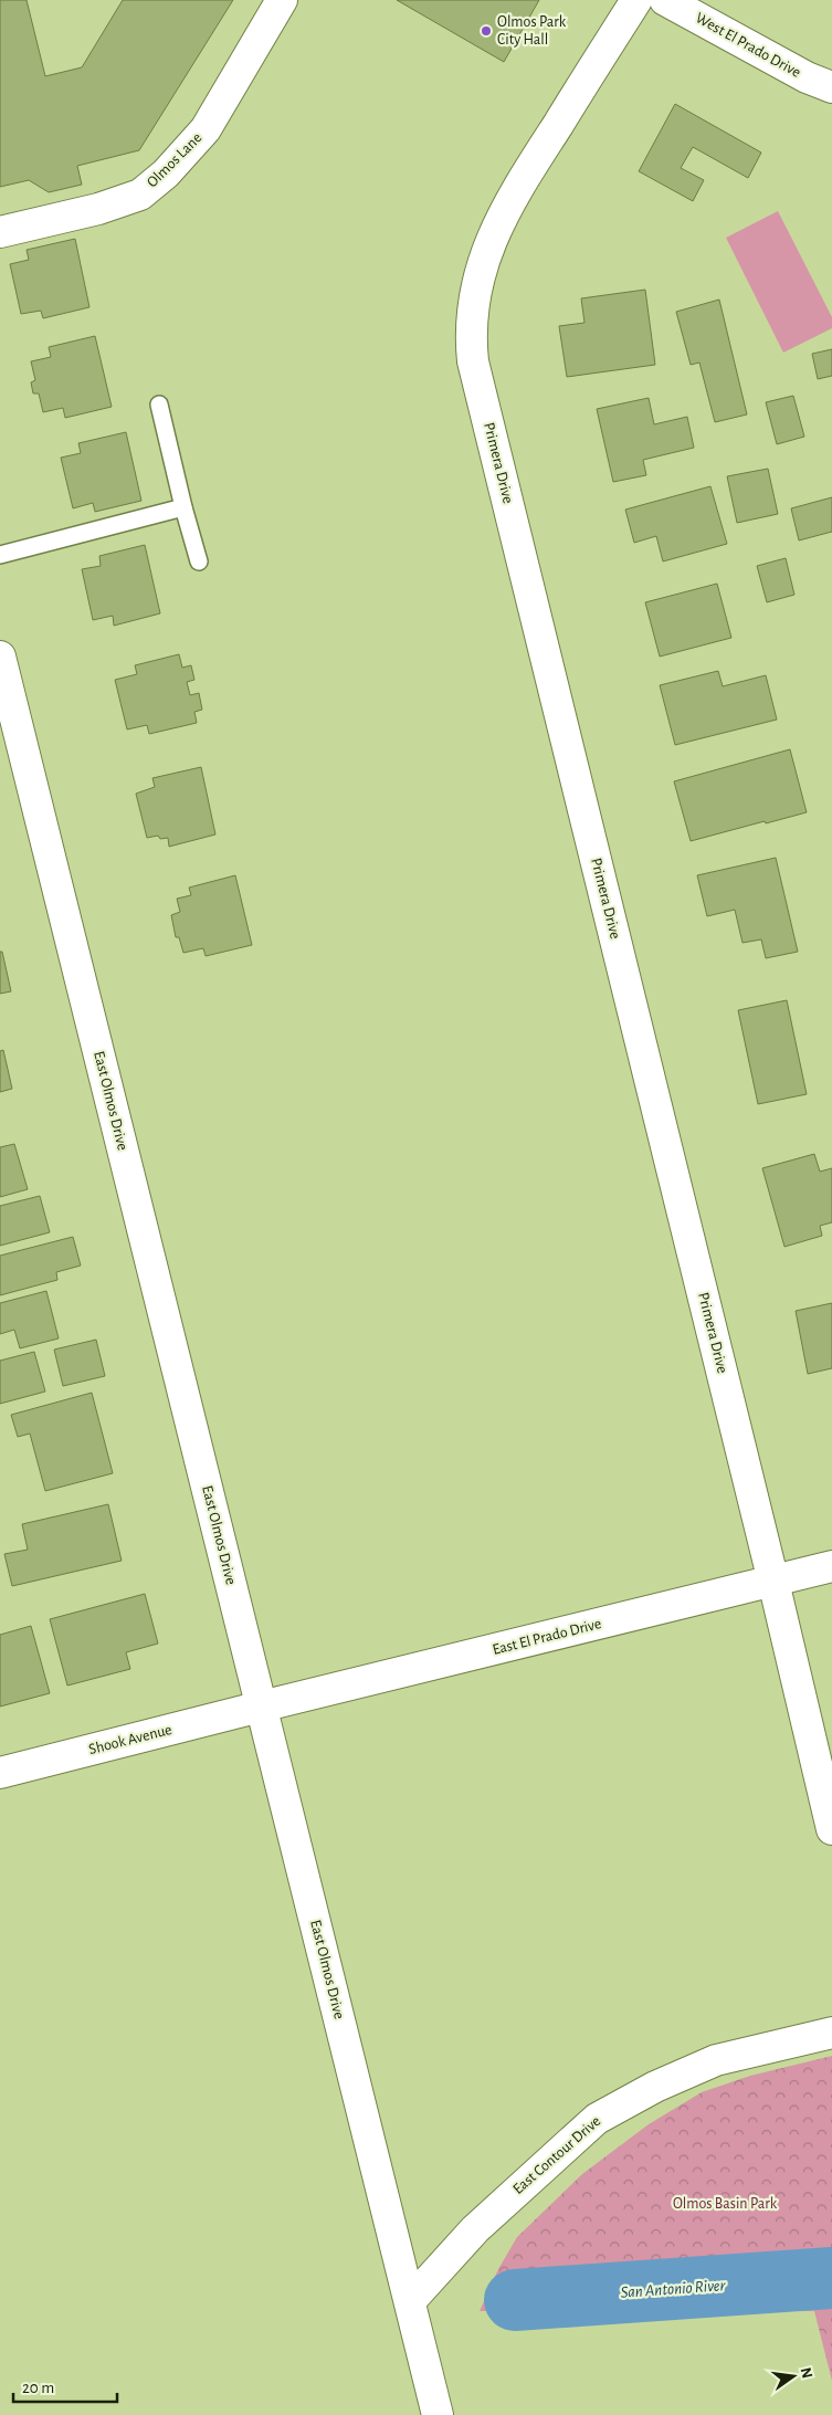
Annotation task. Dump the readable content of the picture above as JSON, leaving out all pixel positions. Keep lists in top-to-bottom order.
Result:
{
  "streets": {
    "street": [
      "West El Prado Drive",
      "Olmos Lane",
      "Primera Drive",
      "East Olmos Drive",
      "East El Prado Drive",
      "Shook Avenue",
      "East Contour Drive"
    ]
  },
  "crossings": [
    ["Primera Drive", "East El Prado Drive"],
    ["East Olmos Drive", "East El Prado Drive"],
    ["East Olmos Drive", "Shook Avenue"],
    ["East Olmos Drive", "East Contour Drive"],
    ["East El Prado Drive", "Shook Avenue"]
  ],
  "water": ["San Antonio River"],
  "parks": ["Olmos Basin Park"],
  "places": ["Olmos Park City Hall"],
  "scale_bar": "20 m",
  "north": "right"
}
